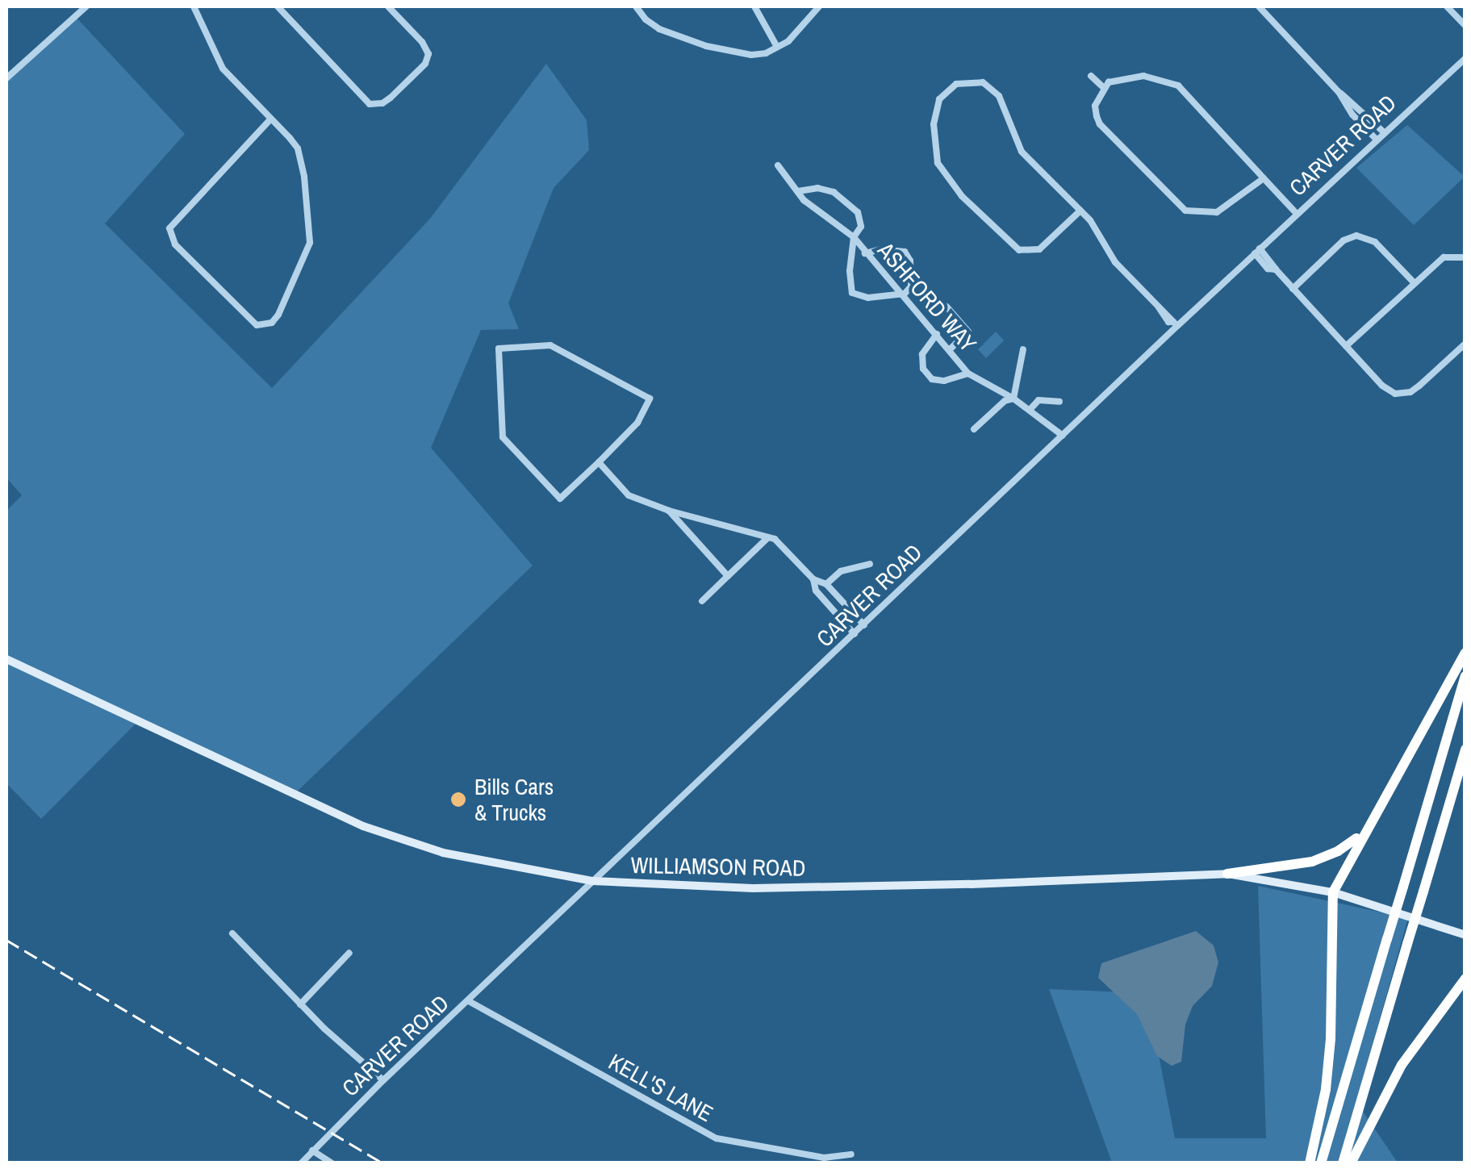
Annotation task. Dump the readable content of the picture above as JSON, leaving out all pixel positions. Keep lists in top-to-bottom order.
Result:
{
  "streets": {
    "main road": ["WILLIAMSON ROAD"],
    "street": ["CARVER ROAD", "ASHFORD WAY", "KELL'S LANE"]
  },
  "crossings": [
    ["CARVER ROAD", "ASHFORD WAY"],
    ["CARVER ROAD", "WILLIAMSON ROAD"],
    ["CARVER ROAD", "KELL'S LANE"]
  ],
  "places": ["Bills Cars & Trucks"]
}
